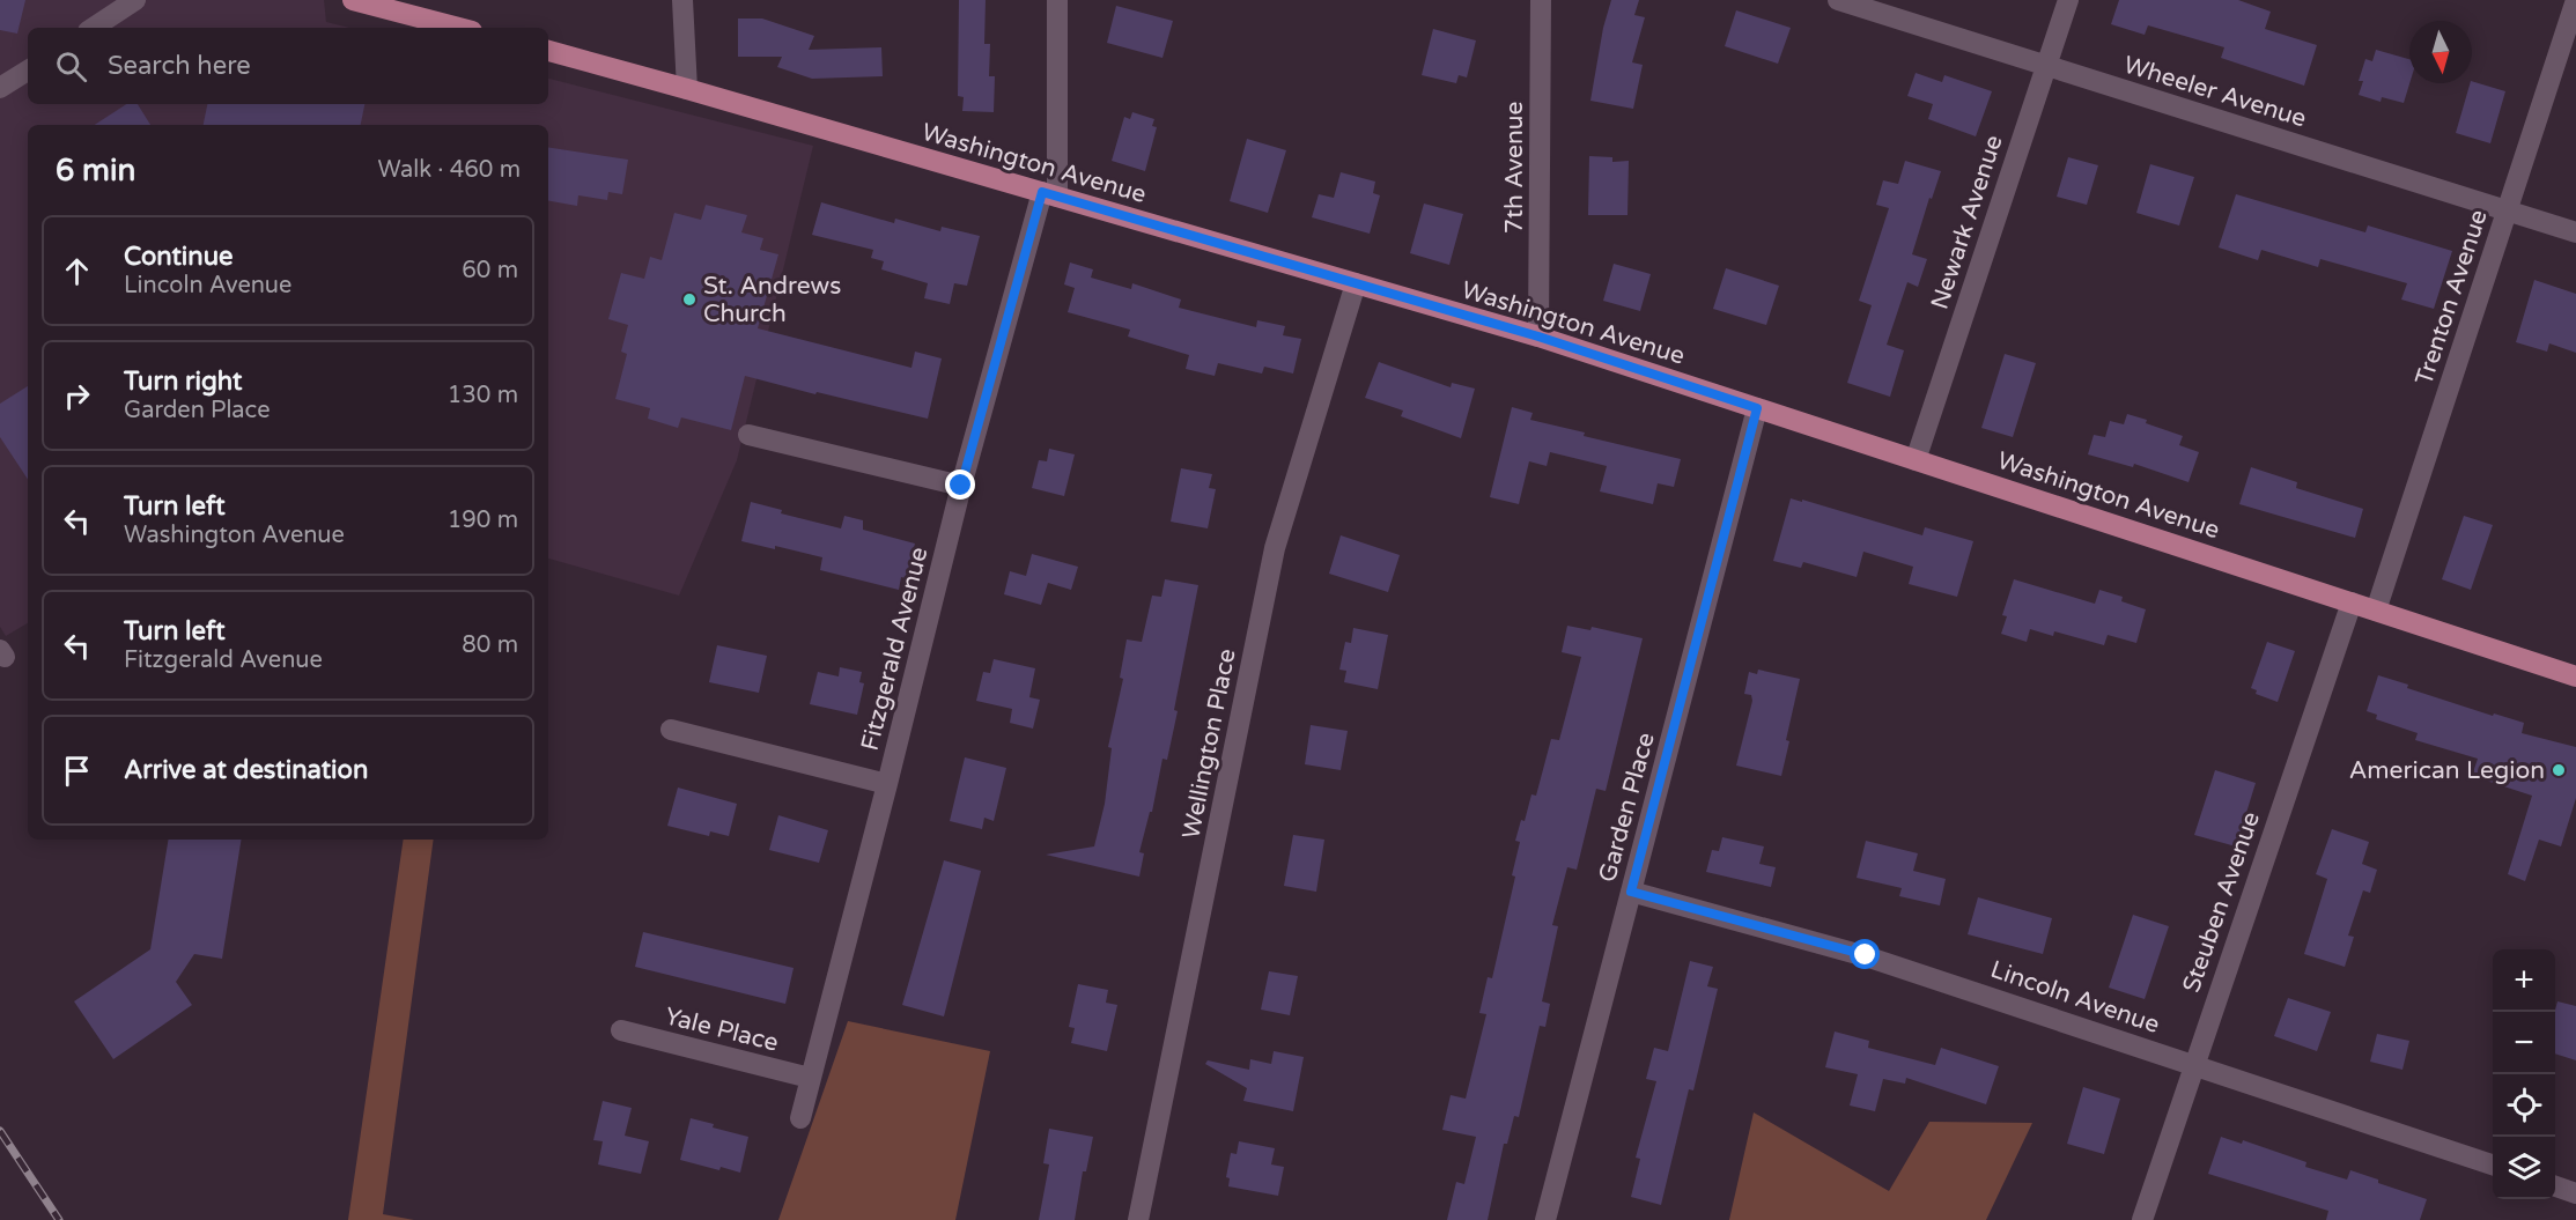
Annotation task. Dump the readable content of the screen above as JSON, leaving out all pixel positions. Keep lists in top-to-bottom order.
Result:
{
  "streets": {
    "main road": ["Washington Avenue"],
    "street": [
      "Wheeler Avenue",
      "7th Avenue",
      "Newark Avenue",
      "Trenton Avenue",
      "Fitzgerald Avenue",
      "Wellington Place",
      "Garden Place",
      "Steuben Avenue",
      "Lincoln Avenue",
      "Yale Place"
    ]
  },
  "crossings": [
    ["Wheeler Avenue", "Newark Avenue"],
    ["Wheeler Avenue", "Trenton Avenue"],
    ["Washington Avenue", "7th Avenue"],
    ["Washington Avenue", "Newark Avenue"],
    ["Washington Avenue", "Trenton Avenue"],
    ["Washington Avenue", "Fitzgerald Avenue"],
    ["Washington Avenue", "Wellington Place"],
    ["Washington Avenue", "Garden Place"],
    ["Washington Avenue", "Steuben Avenue"],
    ["Fitzgerald Avenue", "Yale Place"],
    ["Garden Place", "Lincoln Avenue"],
    ["Steuben Avenue", "Lincoln Avenue"]
  ],
  "places": ["St. Andrews Church", "American Legion"],
  "north": "bottom",
  "page": {
    "search": "Search here",
    "heading": ["6 min", "Walk · 460 m"],
    "list": [
      ["Continue", "Lincoln Avenue", "60 m"],
      ["Turn right", "Garden Place", "130 m"],
      ["Turn left", "Washington Avenue", "190 m"],
      ["Turn left", "Fitzgerald Avenue", "80 m"],
      "Arrive at destination"
    ],
    "map_buttons": ["+", "−"]
  }
}
